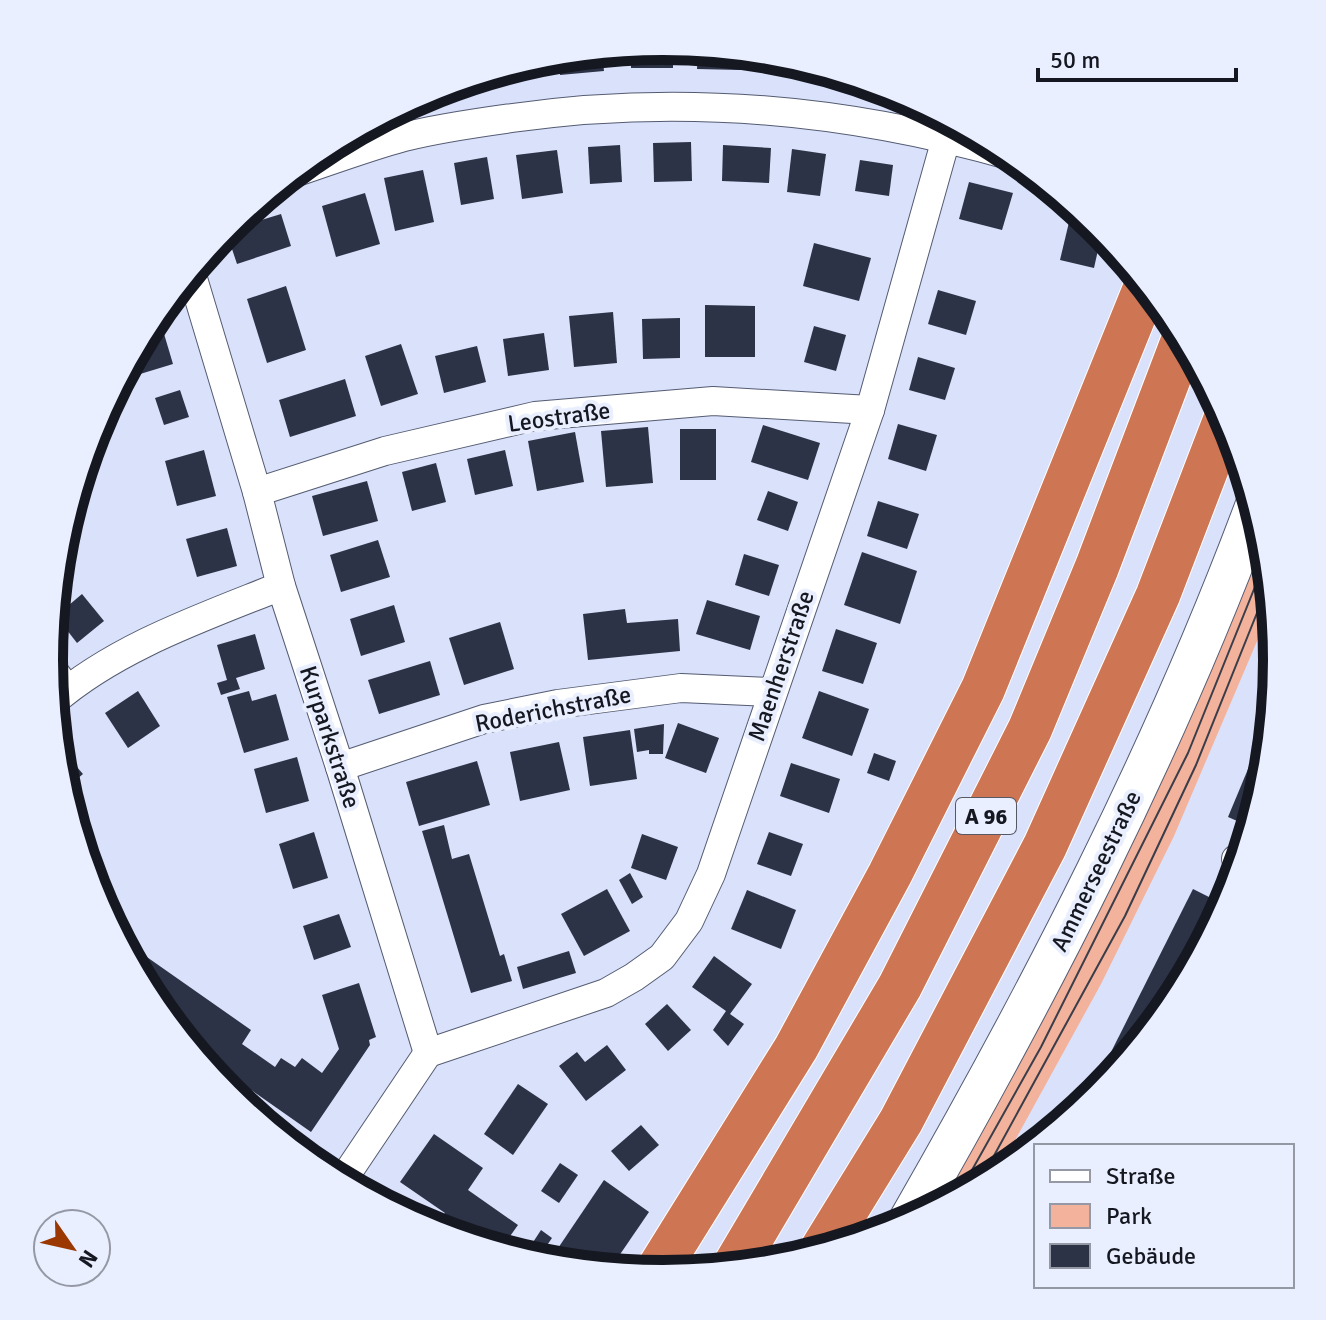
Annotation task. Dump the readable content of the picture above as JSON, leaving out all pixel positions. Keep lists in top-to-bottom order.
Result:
{
  "streets": {
    "highway": ["A 96"],
    "main road": ["Ammerseestraße"],
    "street": [
      "Leostraße",
      "Maenherstraße",
      "Roderichstraße",
      "Kurparkstraße"
    ]
  },
  "crossings": [
    ["Leostraße", "Maenherstraße"],
    ["Leostraße", "Kurparkstraße"],
    ["Maenherstraße", "Roderichstraße"],
    ["Maenherstraße", "Kurparkstraße"],
    ["Roderichstraße", "Kurparkstraße"]
  ],
  "legend": ["Straße", "Park", "Gebäude"],
  "scale_bar": "50 m",
  "north": "bottom right"
}
